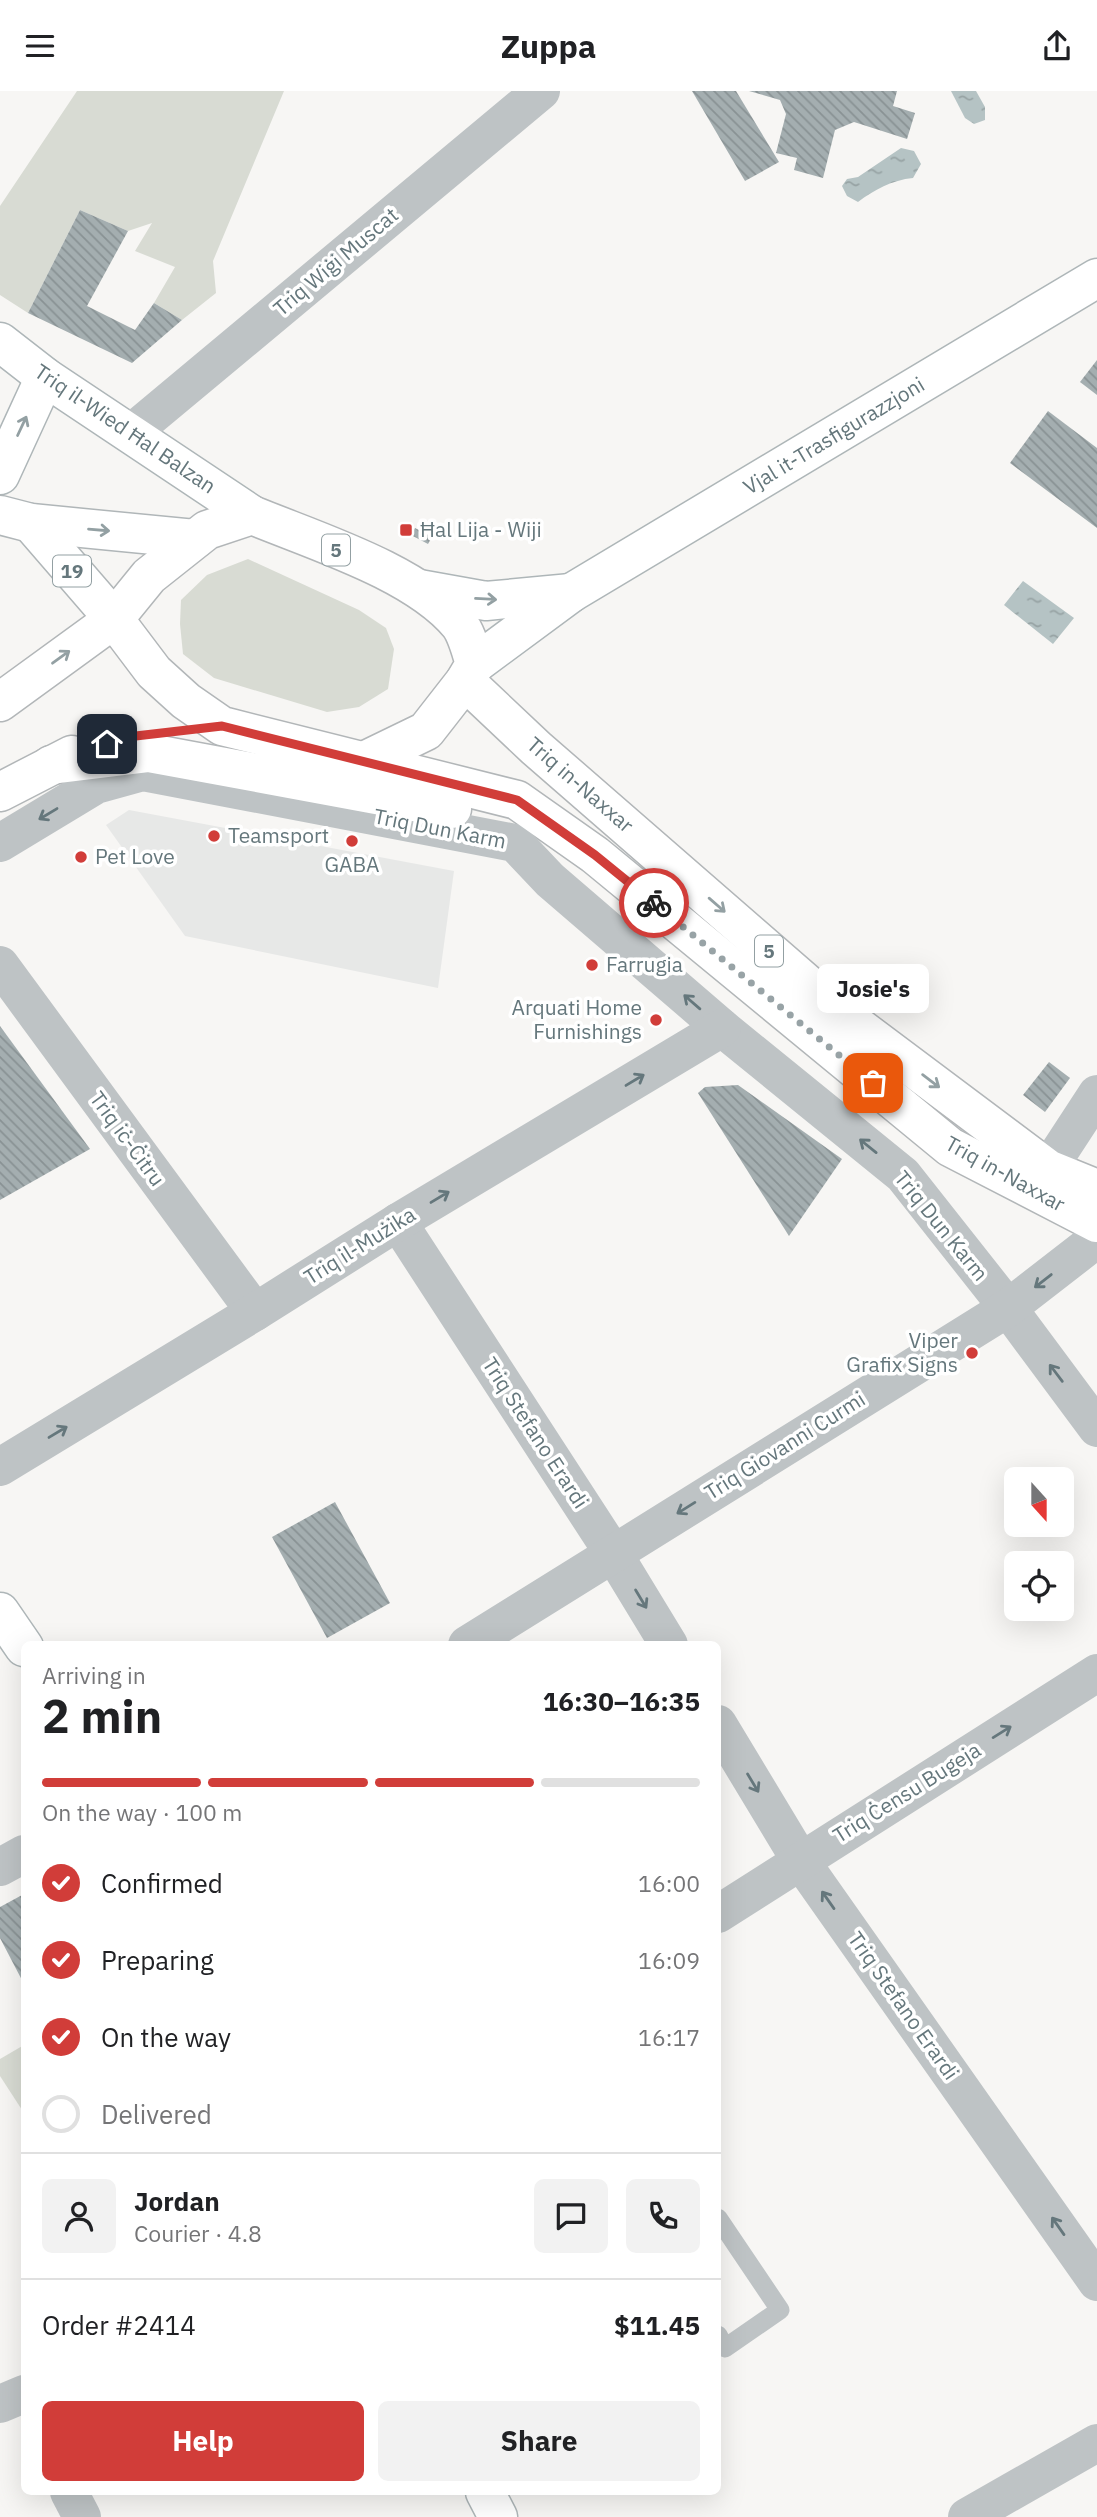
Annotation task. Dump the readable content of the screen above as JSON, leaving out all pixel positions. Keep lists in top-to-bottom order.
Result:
{
  "streets": {
    "main road": [
      "Triq il-Wied Ħal Balzan",
      "Vjal it-Trasfigurazzjoni",
      "5",
      "19",
      "Triq in-Naxxar"
    ],
    "street": [
      "Triq Wiġi Muscat",
      "Triq Dun Karm",
      "Triq iċ-Ċitru",
      "Triq il-Mużika",
      "Triq Stefano Erardi",
      "Triq Giovanni Curmi",
      "Triq Ċensu Bugeja"
    ]
  },
  "crossings": [
    ["Triq Wiġi Muscat", "Triq il-Wied Ħal Balzan"],
    ["Triq il-Wied Ħal Balzan", "Triq in-Naxxar"],
    ["Vjal it-Trasfigurazzjoni", "Triq in-Naxxar"],
    ["Triq Dun Karm", "Triq il-Mużika"],
    ["Triq Dun Karm", "Triq Giovanni Curmi"],
    ["Triq iċ-Ċitru", "Triq il-Mużika"],
    ["Triq il-Mużika", "Triq Stefano Erardi"],
    ["Triq Stefano Erardi", "Triq Giovanni Curmi"],
    ["Triq Stefano Erardi", "Triq Ċensu Bugeja"]
  ],
  "one_way": [
    "Triq Dun Karm",
    "Triq il-Mużika",
    "Triq Giovanni Curmi",
    "Triq Ċensu Bugeja"
  ],
  "places": {
    "transit": ["Ħal Lija - Wiji"],
    "other": [
      "Teamsport",
      "GABA",
      "Pet Love",
      "Farrugia",
      "Arquati Home Furnishings",
      "Josie's",
      "Viper Grafix Signs"
    ]
  },
  "north": "bottom",
  "page": {
    "header": "Zuppa",
    "bubble": "Josie's",
    "heading": ["2 min", "Arriving in", "16:30–16:35"],
    "panel": [
      "Jordan",
      "Courier · 4.8",
      "Order #2414",
      "$11.45"
    ],
    "bar": "On the way · 100 m",
    "list": [
      ["Confirmed", "16:00"],
      ["Preparing", "16:09"],
      ["On the way", "16:17"],
      "Delivered"
    ],
    "buttons": ["Help", "Share"]
  }
}
